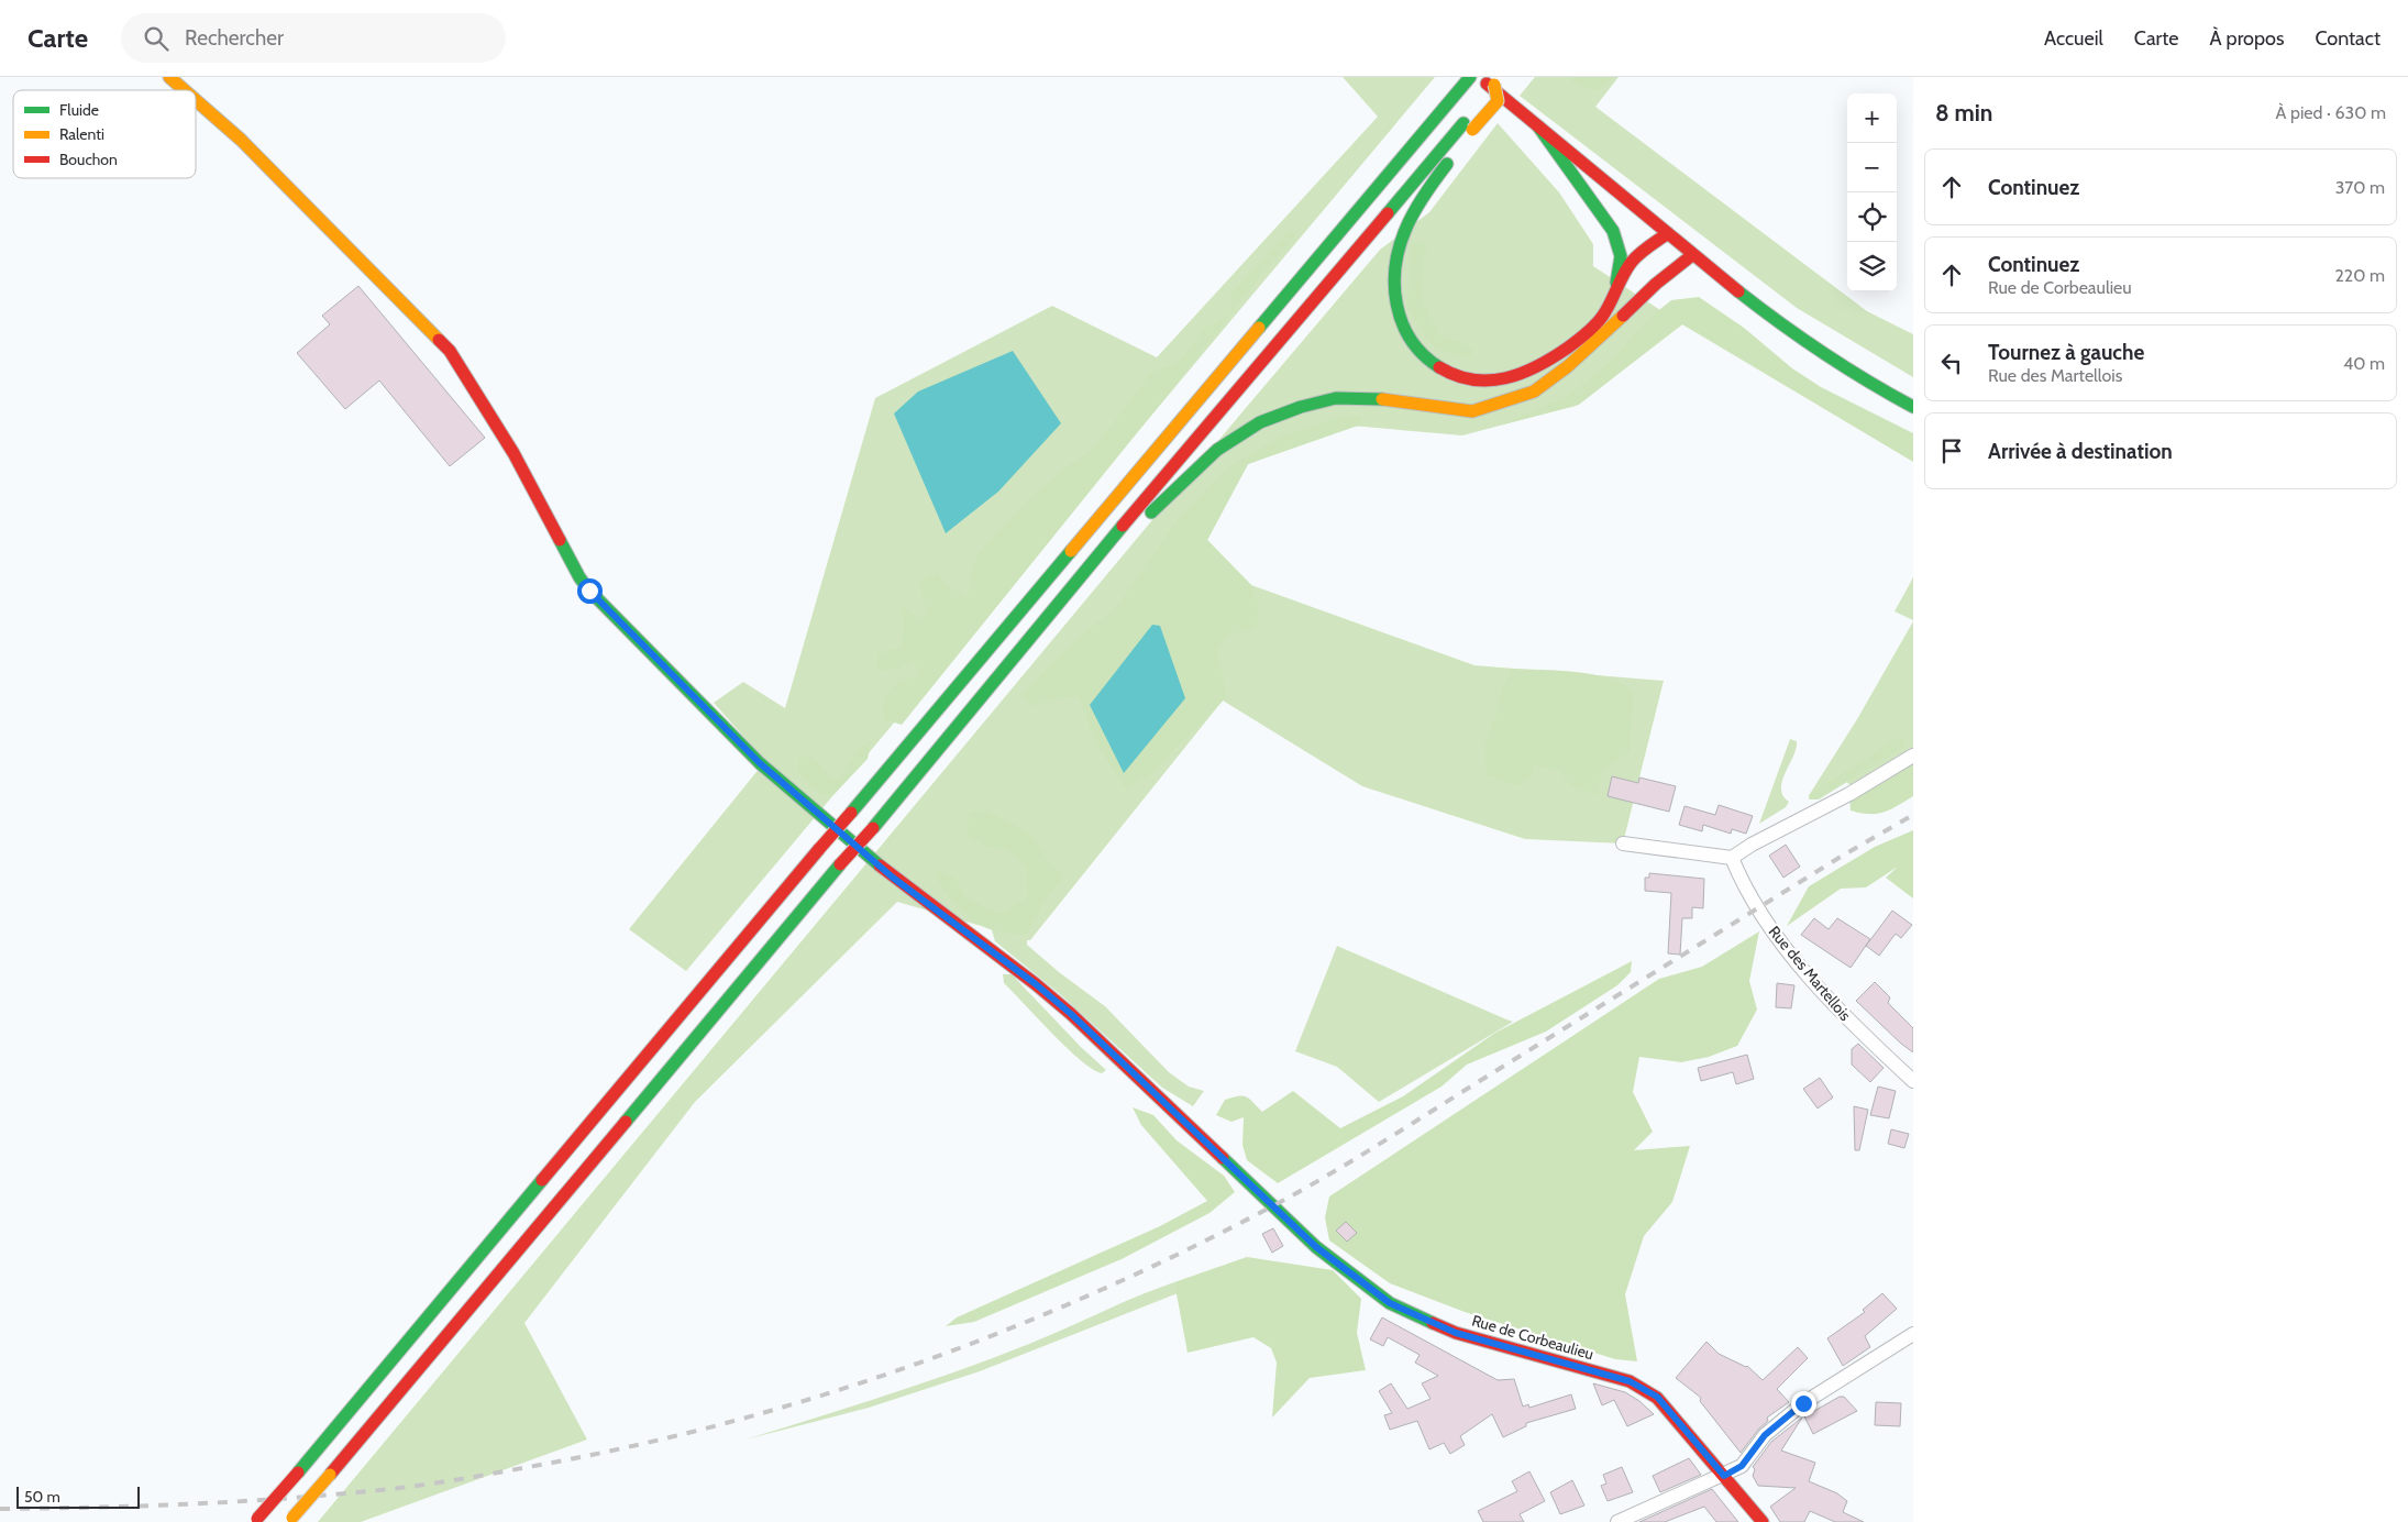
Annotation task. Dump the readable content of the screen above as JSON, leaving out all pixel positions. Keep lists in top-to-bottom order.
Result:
{
  "streets": {
    "main road": ["Rue de Corbeaulieu"],
    "street": ["Rue des Martellois"]
  },
  "legend": ["Fluide", "Ralenti", "Bouchon"],
  "scale_bar": "50 m",
  "page": {
    "header": "Carte",
    "search": "Rechercher",
    "nav": [
      "Accueil",
      "Carte",
      "À propos",
      "Contact"
    ],
    "heading": ["8 min", "À pied · 630 m"],
    "map_buttons": ["+", "−"],
    "list": [
      ["Continuez", "370 m"],
      ["Continuez", "Rue de Corbeaulieu", "220 m"],
      ["Tournez à gauche", "Rue des Martellois", "40 m"],
      "Arrivée à destination"
    ],
    "scale": "50 m"
  }
}
